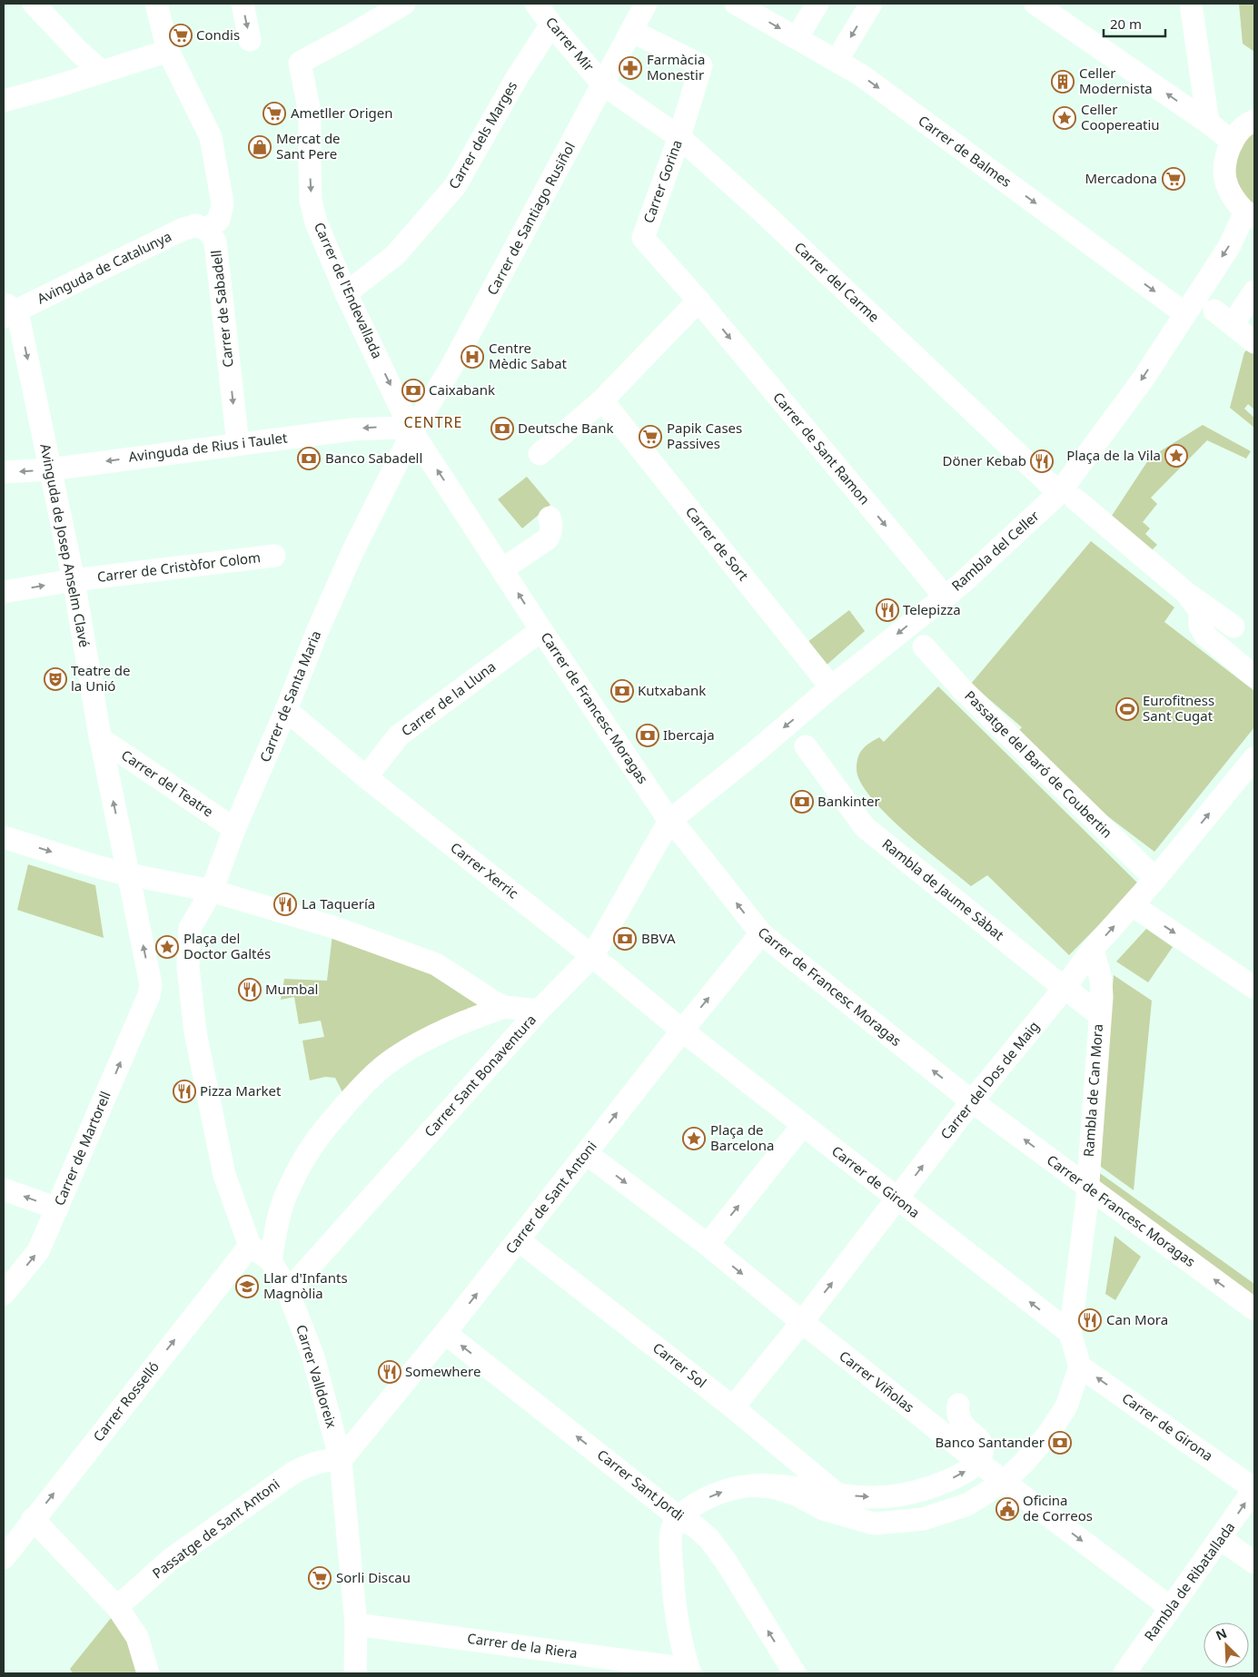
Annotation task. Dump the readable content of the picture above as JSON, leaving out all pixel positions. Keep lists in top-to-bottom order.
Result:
{
  "streets": {
    "street": [
      "Carrer Mir",
      "Carrer dels Marges",
      "Carrer de Balmes",
      "Carrer Gorina",
      "Carrer de Santiago Rusiñol",
      "Avinguda de Catalunya",
      "Carrer del Carme",
      "Carrer de l'Endevallada",
      "Carrer de Sabadell",
      "Avinguda de Rius i Taulet",
      "Carrer de Sant Ramon",
      "Carrer de Sort",
      "Avinguda de Josep Anselm Clavé",
      "Rambla del Celler",
      "Carrer de Cristòfor Colom",
      "Carrer de Santa Maria",
      "Carrer de la Lluna",
      "Carrer de Francesc Moragas",
      "Passatge del Baró de Coubertin",
      "Carrer del Teatre",
      "Carrer Xerric",
      "Rambla de Jaume Sàbat",
      "Carrer Sant Bonaventura",
      "Carrer del Dos de Maig",
      "Rambla de Can Mora",
      "Carrer de Martorell",
      "Carrer de Girona",
      "Carrer de Sant Antoni",
      "Carrer Sol",
      "Carrer Valldoreix",
      "Carrer Viñolas",
      "Carrer Rosselló",
      "Carrer Sant Jordi",
      "Passatge de Sant Antoni",
      "Rambla de Ribatallada",
      "Carrer de la Riera"
    ]
  },
  "crossings": [
    ["Carrer Mir", "Carrer dels Marges"],
    ["Carrer Mir", "Carrer de Santiago Rusiñol"],
    ["Carrer Mir", "Carrer del Carme"],
    ["Carrer dels Marges", "Carrer de l'Endevallada"],
    ["Carrer de Balmes", "Rambla del Celler"],
    ["Carrer Gorina", "Carrer de Santiago Rusiñol"],
    ["Carrer Gorina", "Carrer del Carme"],
    ["Carrer Gorina", "Carrer de Sant Ramon"],
    ["Carrer de Santiago Rusiñol", "Carrer del Carme"],
    ["Carrer de Santiago Rusiñol", "Carrer de l'Endevallada"],
    ["Carrer de Santiago Rusiñol", "Avinguda de Rius i Taulet"],
    ["Carrer de Santiago Rusiñol", "Carrer de Santa Maria"],
    ["Carrer de Santiago Rusiñol", "Carrer de Francesc Moragas"],
    ["Avinguda de Catalunya", "Carrer de Sabadell"],
    ["Avinguda de Catalunya", "Avinguda de Josep Anselm Clavé"],
    ["Carrer del Carme", "Rambla del Celler"],
    ["Carrer de l'Endevallada", "Avinguda de Rius i Taulet"],
    ["Carrer de l'Endevallada", "Carrer de Santa Maria"],
    ["Carrer de l'Endevallada", "Carrer de Francesc Moragas"],
    ["Carrer de Sabadell", "Avinguda de Rius i Taulet"],
    ["Avinguda de Rius i Taulet", "Avinguda de Josep Anselm Clavé"],
    ["Avinguda de Rius i Taulet", "Carrer de Santa Maria"],
    ["Avinguda de Rius i Taulet", "Carrer de Francesc Moragas"],
    ["Carrer de Sant Ramon", "Rambla del Celler"],
    ["Carrer de Sort", "Rambla del Celler"],
    ["Avinguda de Josep Anselm Clavé", "Carrer de Cristòfor Colom"],
    ["Avinguda de Josep Anselm Clavé", "Carrer del Teatre"],
    ["Avinguda de Josep Anselm Clavé", "Carrer de Martorell"],
    ["Rambla del Celler", "Carrer de Francesc Moragas"],
    ["Rambla del Celler", "Carrer Sant Bonaventura"],
    ["Carrer de Santa Maria", "Carrer de Francesc Moragas"],
    ["Carrer de Santa Maria", "Carrer del Teatre"],
    ["Carrer de Santa Maria", "Carrer Xerric"],
    ["Carrer de Santa Maria", "Carrer Valldoreix"],
    ["Carrer de Santa Maria", "Carrer Rosselló"],
    ["Carrer de la Lluna", "Carrer de Francesc Moragas"],
    ["Carrer de la Lluna", "Carrer Xerric"],
    ["Carrer de Francesc Moragas", "Carrer Sant Bonaventura"],
    ["Carrer de Francesc Moragas", "Carrer del Dos de Maig"],
    ["Carrer de Francesc Moragas", "Carrer de Sant Antoni"],
    ["Passatge del Baró de Coubertin", "Carrer del Dos de Maig"],
    ["Carrer Xerric", "Carrer Sant Bonaventura"],
    ["Carrer Xerric", "Carrer de Girona"],
    ["Carrer Xerric", "Carrer de Sant Antoni"],
    ["Rambla de Jaume Sàbat", "Carrer del Dos de Maig"],
    ["Rambla de Jaume Sàbat", "Rambla de Can Mora"],
    ["Carrer Sant Bonaventura", "Carrer Valldoreix"],
    ["Carrer del Dos de Maig", "Rambla de Can Mora"],
    ["Carrer del Dos de Maig", "Carrer de Girona"],
    ["Carrer del Dos de Maig", "Carrer Sol"],
    ["Carrer del Dos de Maig", "Carrer Viñolas"],
    ["Rambla de Can Mora", "Carrer de Girona"],
    ["Carrer de Girona", "Carrer de Sant Antoni"],
    ["Carrer de Girona", "Rambla de Ribatallada"],
    ["Carrer de Sant Antoni", "Carrer Sol"],
    ["Carrer de Sant Antoni", "Carrer Valldoreix"],
    ["Carrer de Sant Antoni", "Carrer Viñolas"],
    ["Carrer de Sant Antoni", "Carrer Sant Jordi"],
    ["Carrer de Sant Antoni", "Passatge de Sant Antoni"],
    ["Carrer Valldoreix", "Carrer Rosselló"],
    ["Carrer Valldoreix", "Passatge de Sant Antoni"],
    ["Carrer Valldoreix", "Carrer de la Riera"],
    ["Carrer Viñolas", "Rambla de Ribatallada"]
  ],
  "one_way": [
    "Carrer de Sabadell",
    "Avinguda de Rius i Taulet",
    "Carrer de Sant Ramon",
    "Rambla del Celler",
    "Carrer de Francesc Moragas",
    "Carrer de Martorell",
    "Carrer de Girona",
    "Carrer Viñolas",
    "Carrer Rosselló",
    "Carrer Sant Jordi"
  ],
  "districts": ["CENTRE"],
  "places": {
    "supermarket": [
      "Condis",
      "Ametller Origen",
      "Mercadona",
      "Papik Cases Passives",
      "Sorli Discau"
    ],
    "pharmacy": ["Farmàcia Monestir"],
    "building": ["Celler Modernista"],
    "place": [
      "Celler Coopereatiu",
      "Plaça de la Vila",
      "Plaça del Doctor Galtés",
      "Plaça de Barcelona"
    ],
    "shop": ["Mercat de Sant Pere"],
    "hospital": ["Centre Mèdic Sabat"],
    "bank": [
      "Caixabank",
      "Deutsche Bank",
      "Banco Sabadell",
      "Kutxabank",
      "Ibercaja",
      "Bankinter",
      "BBVA",
      "Banco Santander"
    ],
    "restaurant": [
      "Döner Kebab",
      "Telepizza",
      "La Taquería",
      "Mumbal",
      "Pizza Market",
      "Can Mora",
      "Somewhere"
    ],
    "theatre": ["Teatre de la Unió"],
    "sports": ["Eurofitness Sant Cugat"],
    "school or university": ["Llar d'Infants Magnòlia"],
    "public building": ["Oficina de Correos"]
  },
  "scale_bar": "20 m",
  "north": "top left"
}
